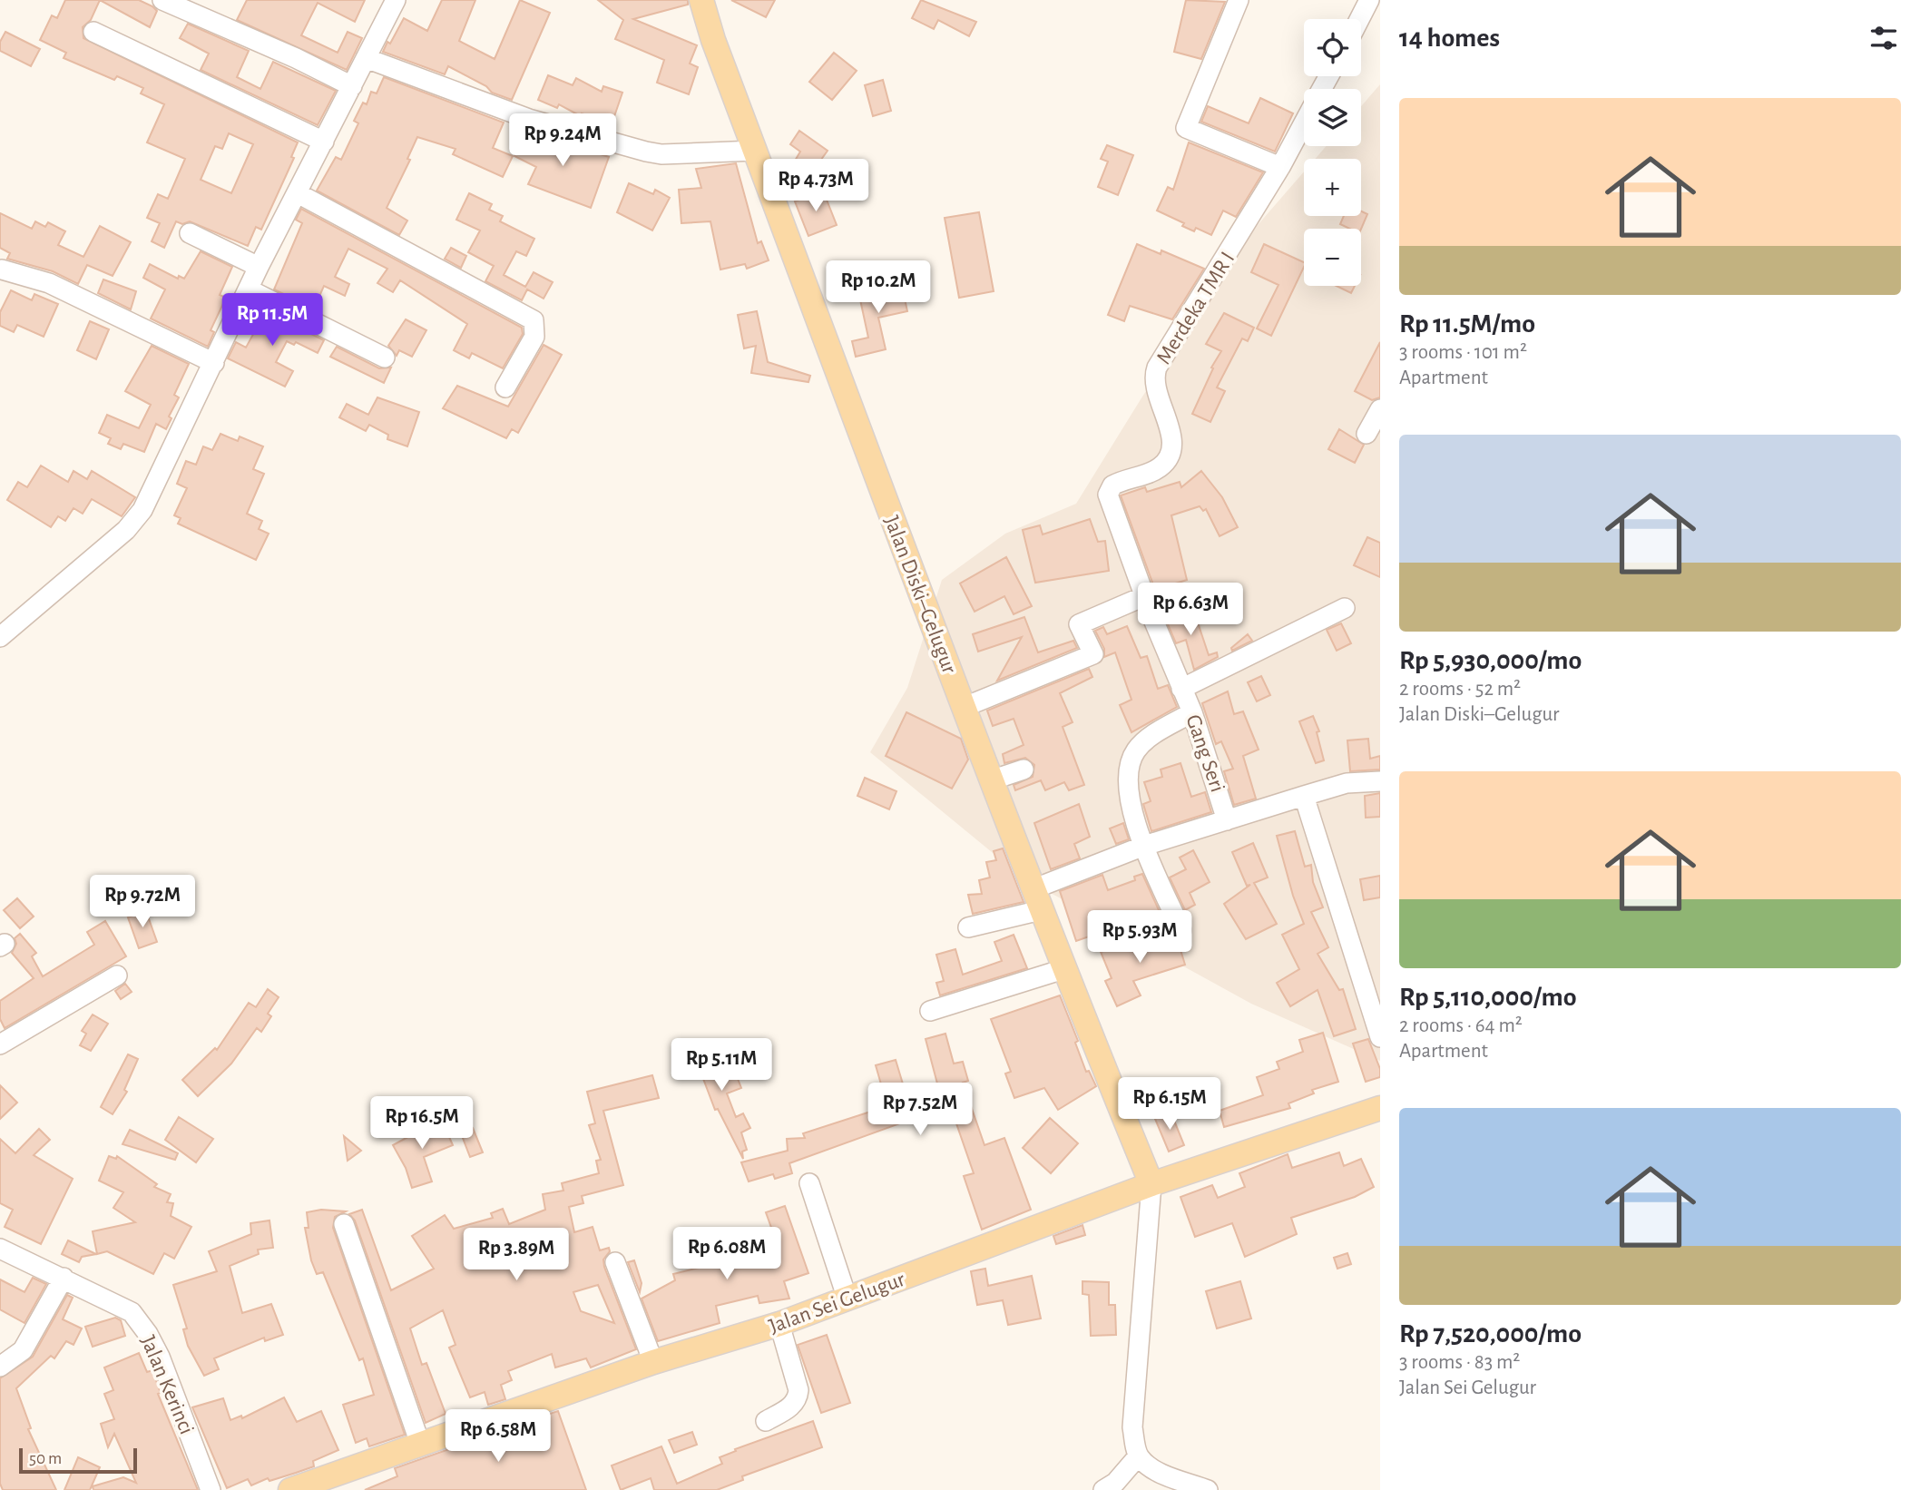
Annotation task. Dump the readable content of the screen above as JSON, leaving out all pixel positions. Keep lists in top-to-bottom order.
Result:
{
  "streets": {
    "main road": ["Jalan Diski–Gelugur", "Jalan Sei Gelugur"],
    "street": ["Merdeka TMR I", "Gang Seri", "Jalan Kerinci"]
  },
  "crossings": [
    ["Merdeka TMR I", "Gang Seri"],
    ["Jalan Diski–Gelugur", "Gang Seri"],
    ["Jalan Diski–Gelugur", "Jalan Sei Gelugur"]
  ],
  "scale_bar": "50 m",
  "page": {
    "heading": "14 homes",
    "map_buttons": ["+", "−"],
    "list": [
      {
        "name": "Rp 11.5M/mo",
        "note": "3 rooms · 101 m² · Apartment"
      },
      {
        "name": "Rp 5,930,000/mo",
        "note": "2 rooms · 52 m² · Jalan Diski–Gelugur"
      },
      {
        "name": "Rp 5,110,000/mo",
        "note": "2 rooms · 64 m² · Apartment"
      },
      {
        "name": "Rp 7,520,000/mo",
        "note": "3 rooms · 83 m² · Jalan Sei Gelugur"
      }
    ],
    "price": [
      "Rp 9.24M",
      "Rp 4.73M",
      "Rp 10.2M",
      "Rp 11.5M",
      "Rp 6.63M",
      "Rp 9.72M",
      "Rp 5.93M",
      "Rp 5.11M",
      "Rp 6.15M",
      "Rp 7.52M",
      "Rp 16.5M",
      "Rp 6.08M",
      "Rp 3.89M",
      "Rp 6.58M"
    ],
    "scale": "50 m"
  }
}
